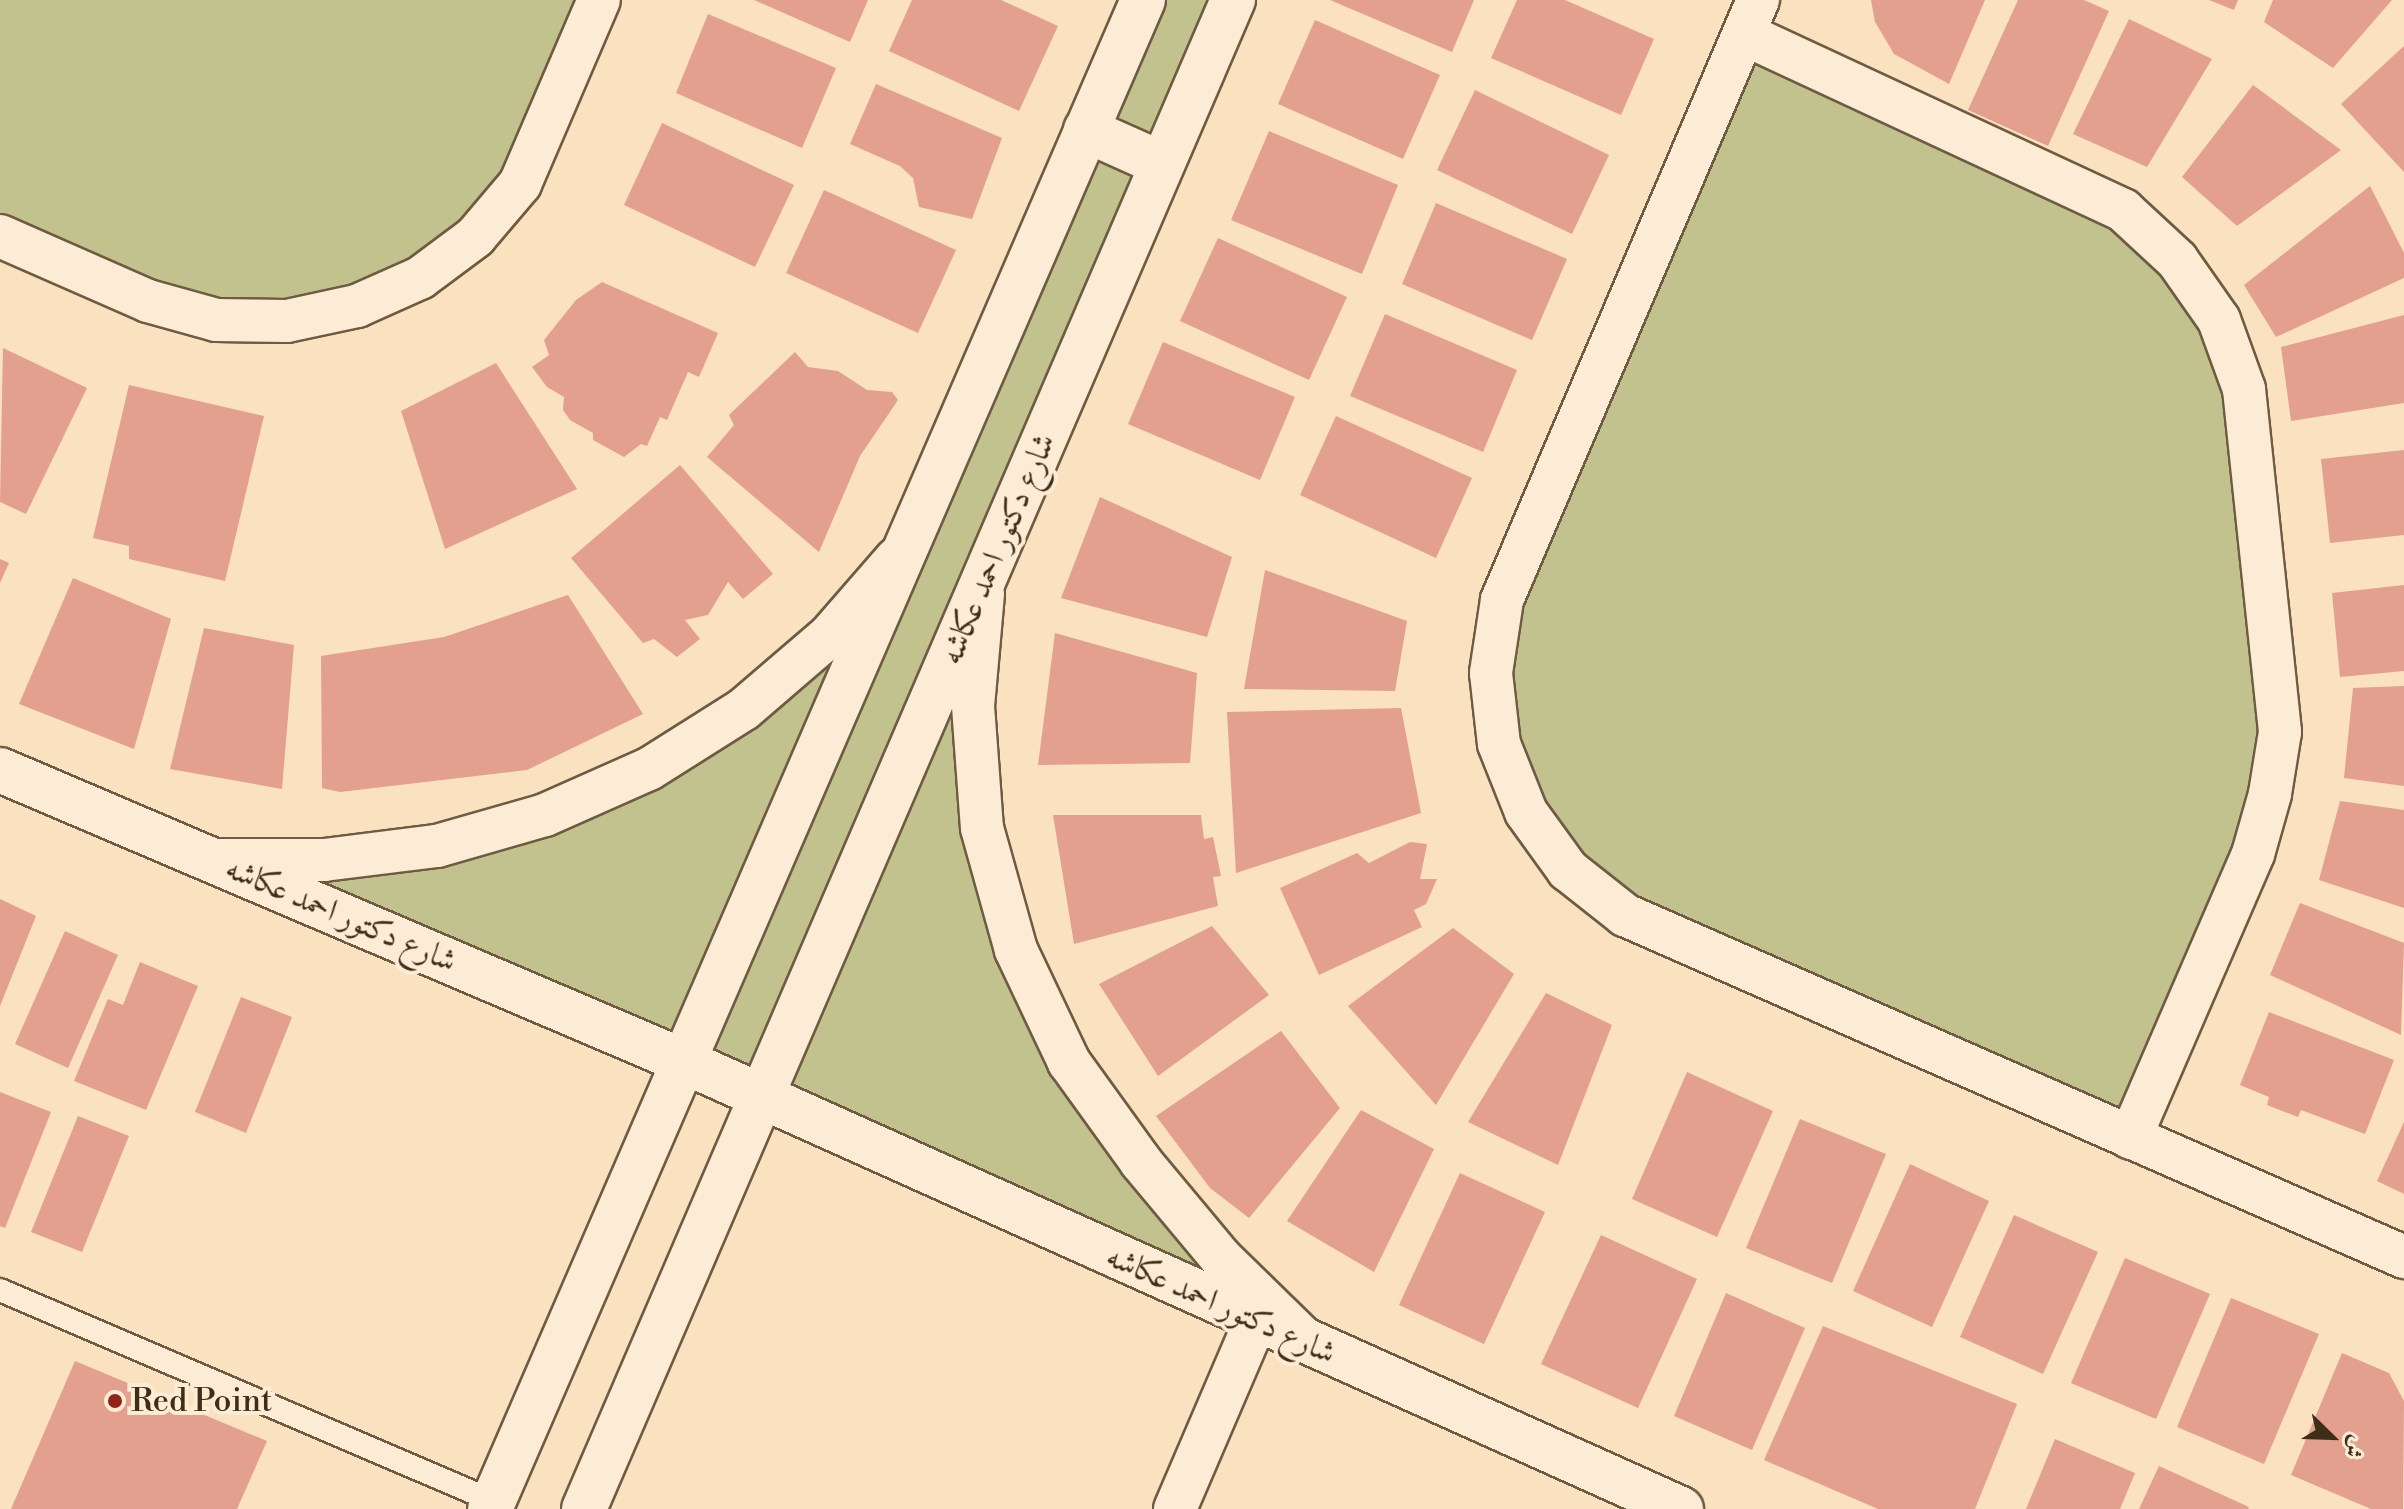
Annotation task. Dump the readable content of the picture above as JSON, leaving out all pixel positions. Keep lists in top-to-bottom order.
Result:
{
  "streets": {
    "street": ["شارع دكتور احمد عكاشه"]
  },
  "places": ["Red Point"],
  "north": "bottom right"
}
